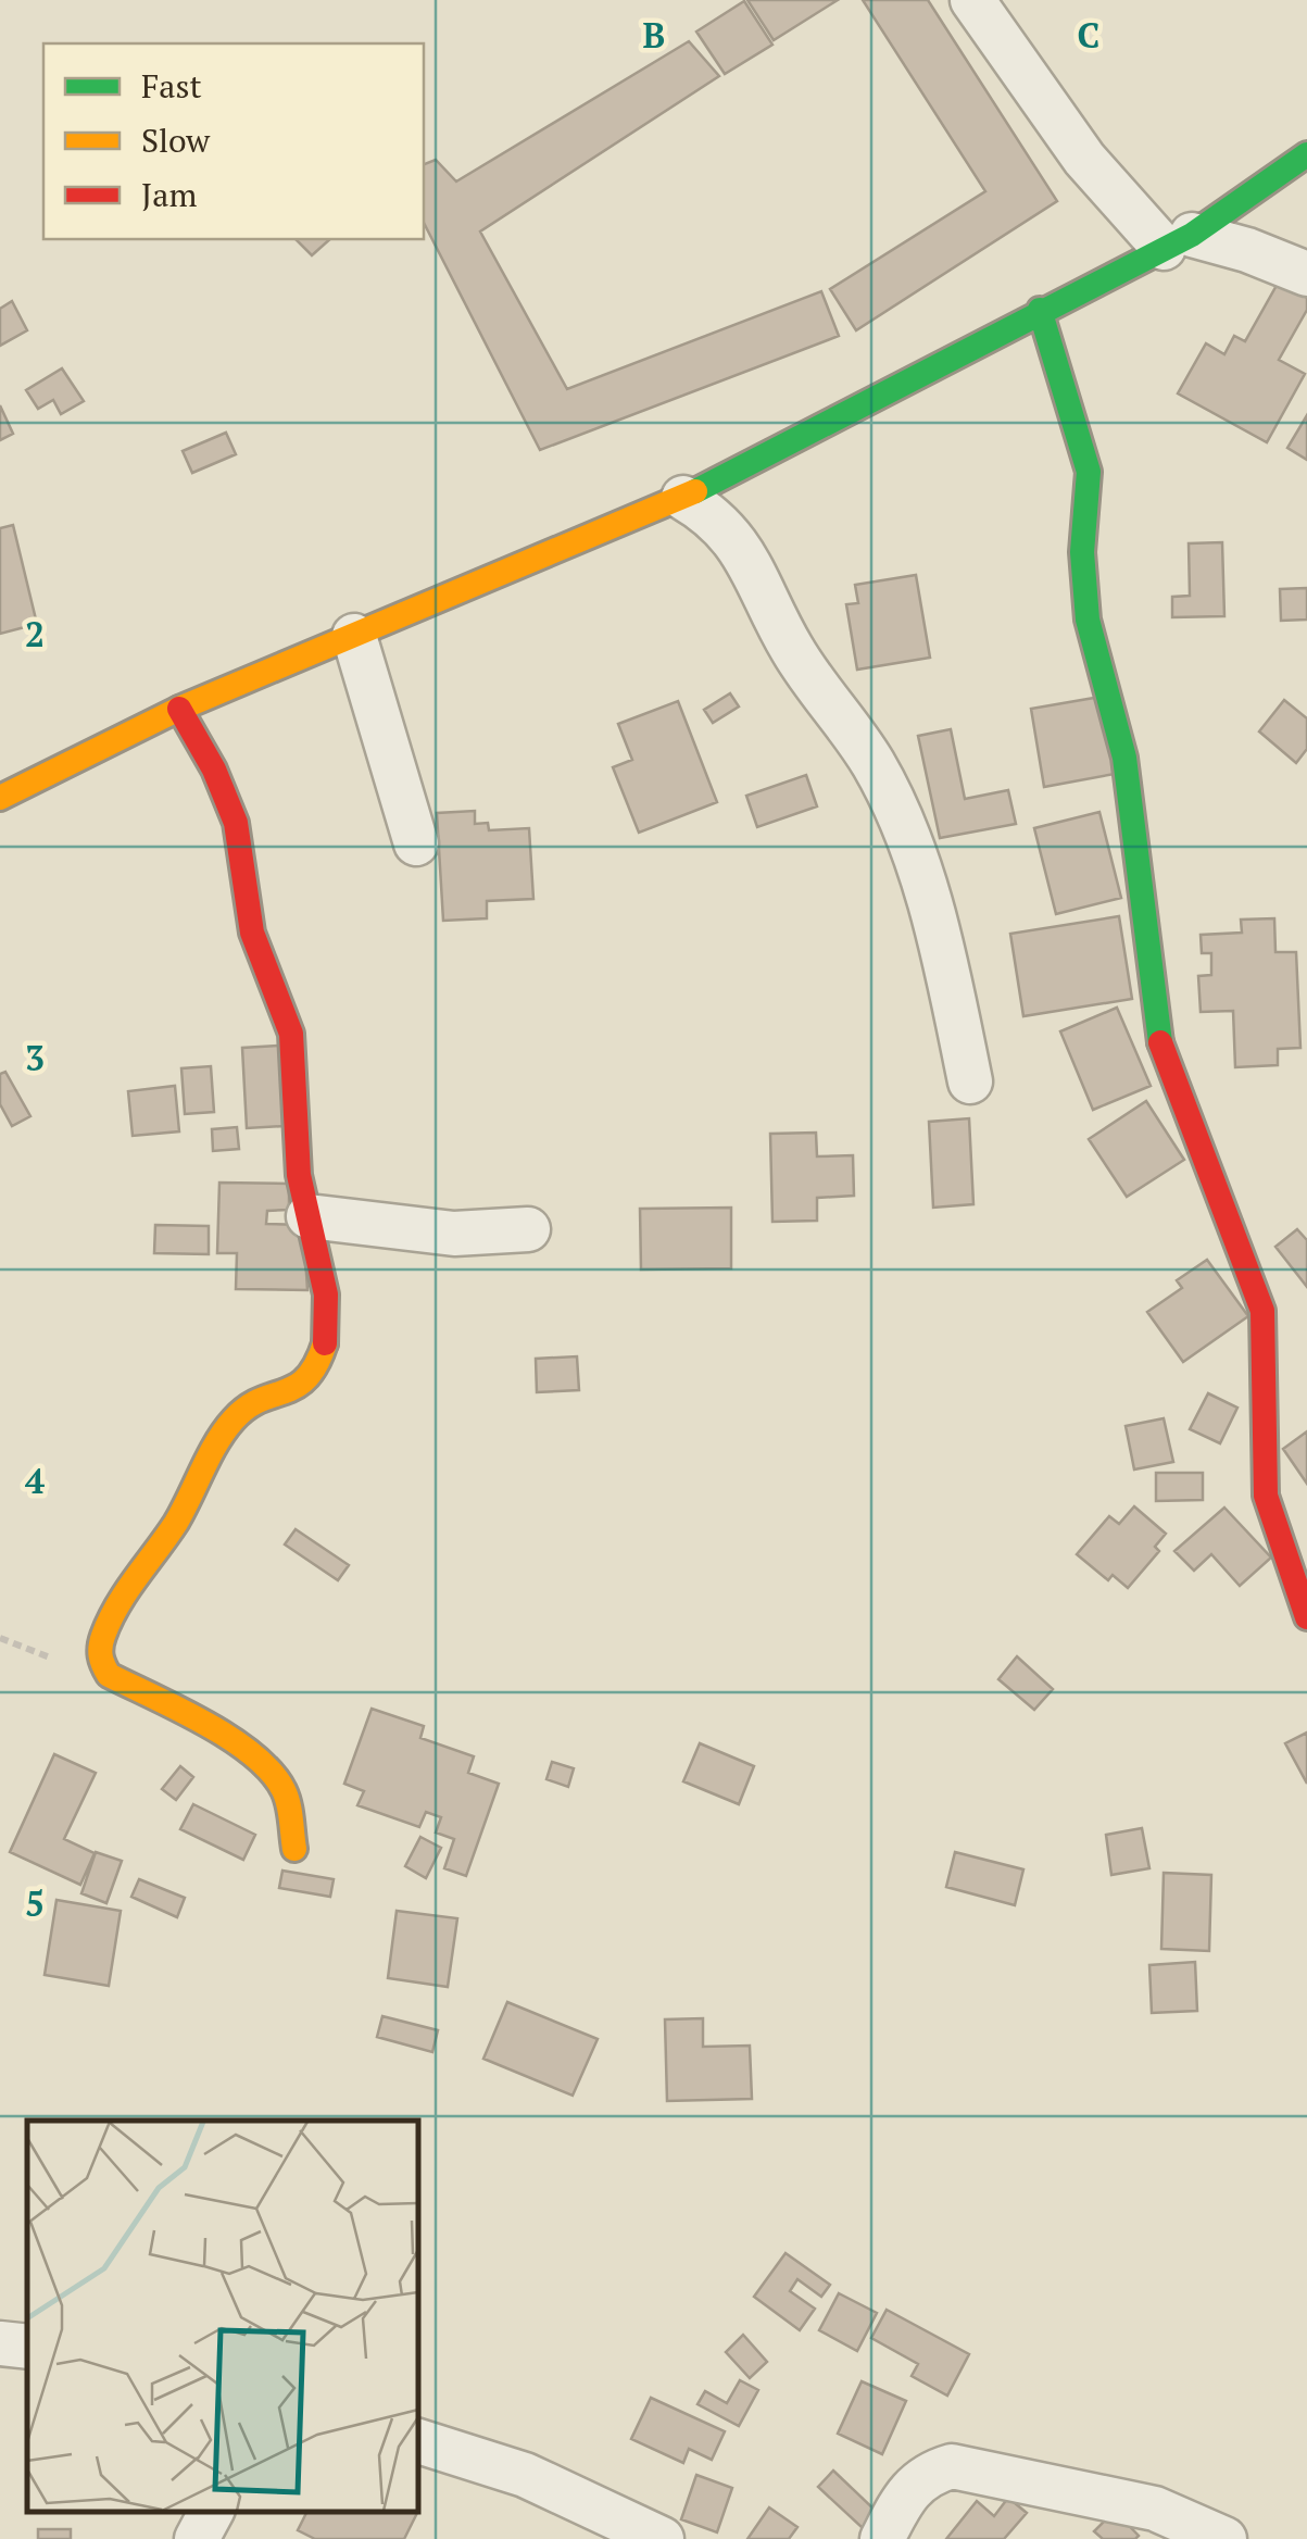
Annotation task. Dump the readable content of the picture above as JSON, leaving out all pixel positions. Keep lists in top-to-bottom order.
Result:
{
  "legend": ["Fast", "Slow", "Jam"],
  "grid": {
    "columns": ["B", "C"],
    "rows": [
      "2",
      "3",
      "4",
      "5"
    ]
  }
}
